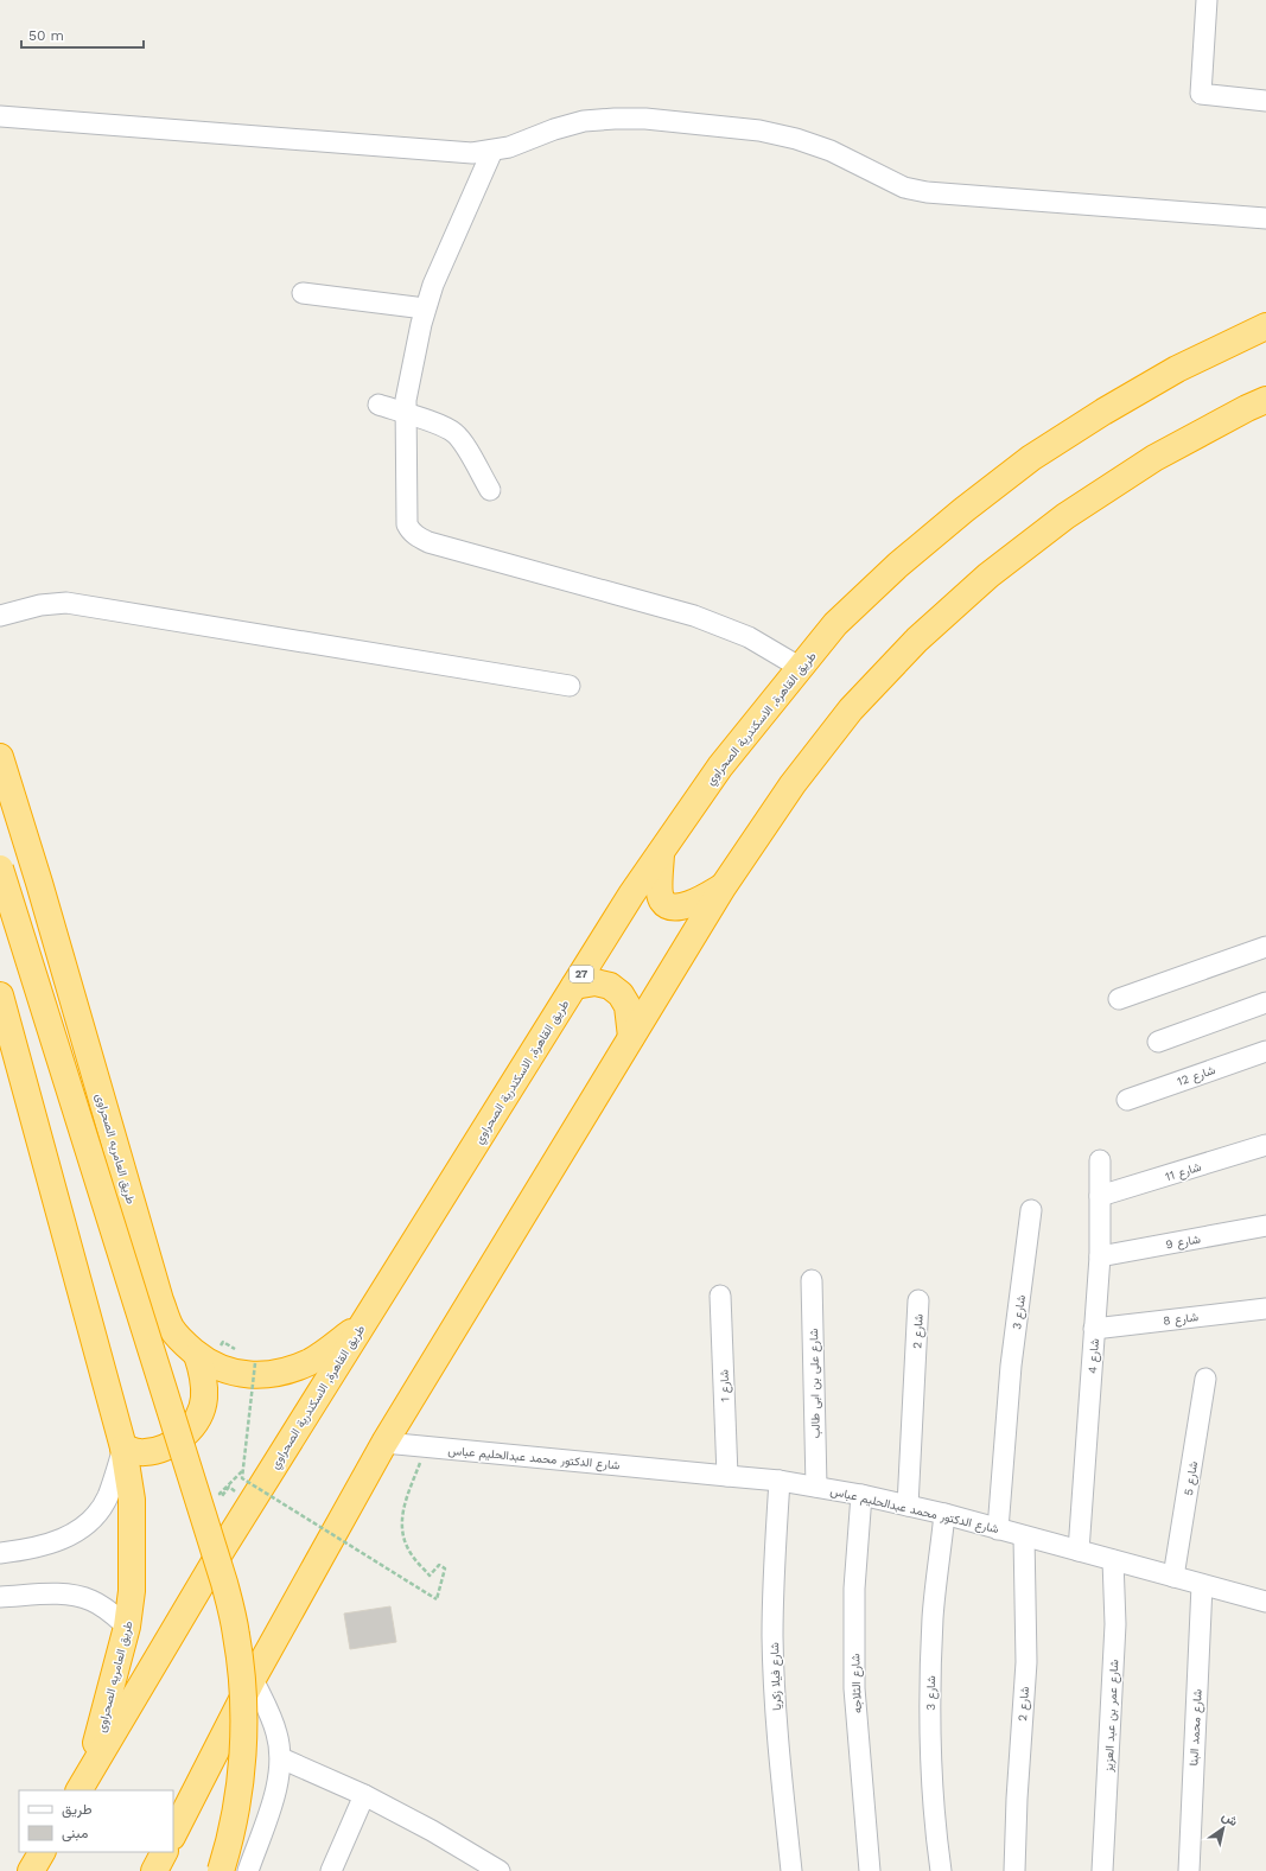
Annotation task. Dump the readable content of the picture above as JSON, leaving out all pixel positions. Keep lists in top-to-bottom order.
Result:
{
  "streets": {
    "highway": ["طريق القاهرة, الاسكندرية الصحراوي", "27", "طريق العامريه الصحراوى"],
    "street": [
      "شارع 12",
      "شارع 11",
      "شارع 9",
      "شارع 3",
      "شارع 8",
      "شارع 2",
      "شارع 4",
      "شارع على بن ابى طالب",
      "شارع 1",
      "شارع الدكتور محمد عبدالحليم عباس",
      "شارع 5",
      "شارع فيلا زكريا",
      "شارع الثلاجه",
      "شارع عمر بن عبد العزيز",
      "شارع محمد البنا"
    ]
  },
  "crossings": [
    ["طريق القاهرة, الاسكندرية الصحراوي", "27"],
    ["طريق القاهرة, الاسكندرية الصحراوي", "طريق العامريه الصحراوى"],
    ["شارع 11", "شارع 4"],
    ["شارع 9", "شارع 4"],
    ["شارع 3", "شارع الدكتور محمد عبدالحليم عباس"],
    ["شارع 8", "شارع 4"],
    ["شارع 2", "شارع الدكتور محمد عبدالحليم عباس"],
    ["شارع 4", "شارع الدكتور محمد عبدالحليم عباس"],
    ["شارع على بن ابى طالب", "شارع الدكتور محمد عبدالحليم عباس"],
    ["شارع 1", "شارع الدكتور محمد عبدالحليم عباس"],
    ["شارع الدكتور محمد عبدالحليم عباس", "شارع 5"],
    ["شارع الدكتور محمد عبدالحليم عباس", "شارع فيلا زكريا"],
    ["شارع الدكتور محمد عبدالحليم عباس", "شارع الثلاجه"],
    ["شارع الدكتور محمد عبدالحليم عباس", "شارع عمر بن عبد العزيز"],
    ["شارع الدكتور محمد عبدالحليم عباس", "شارع محمد البنا"]
  ],
  "legend": ["طريق", "مبنى"],
  "scale_bar": "50 m",
  "north": "top right"
}
